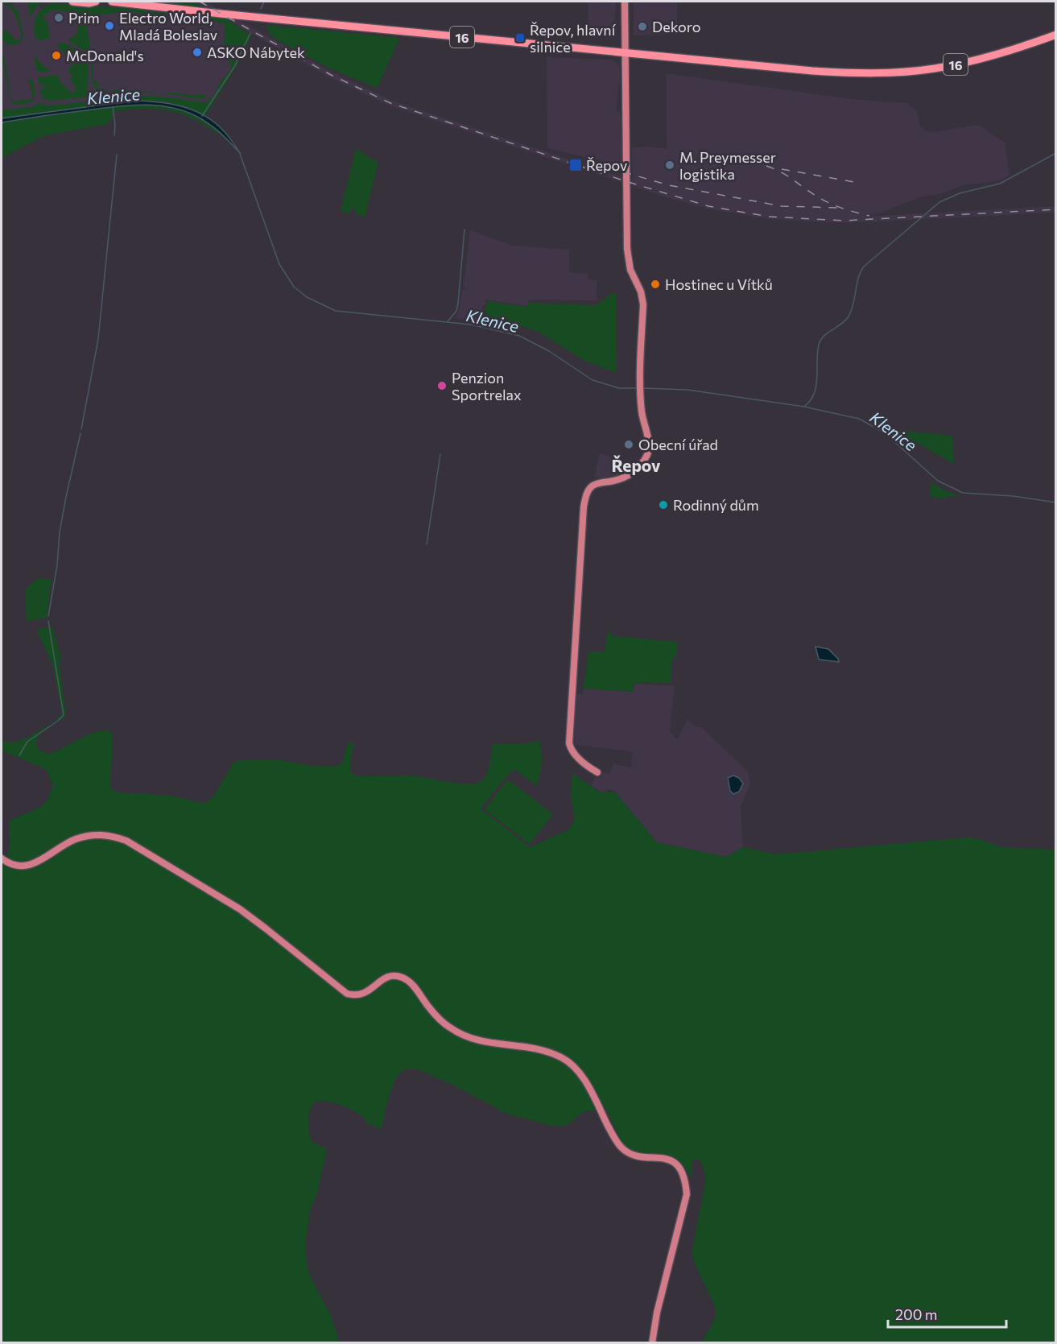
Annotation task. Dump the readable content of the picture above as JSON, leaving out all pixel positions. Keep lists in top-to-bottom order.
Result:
{
  "streets": {
    "main road": ["16"]
  },
  "districts": ["Řepov"],
  "water": ["Klenice"],
  "places": {
    "other": [
      "Prim",
      "Electro World, Mladá Boleslav",
      "Dekoro",
      "ASKO Nábytek",
      "McDonald's",
      "M. Preymesser logistika",
      "Hostinec u Vítků",
      "Penzion Sportrelax",
      "Obecní úřad",
      "Rodinný dům"
    ],
    "transit": ["Řepov, hlavní silnice", "Řepov"]
  },
  "scale_bar": "200 m"
}
